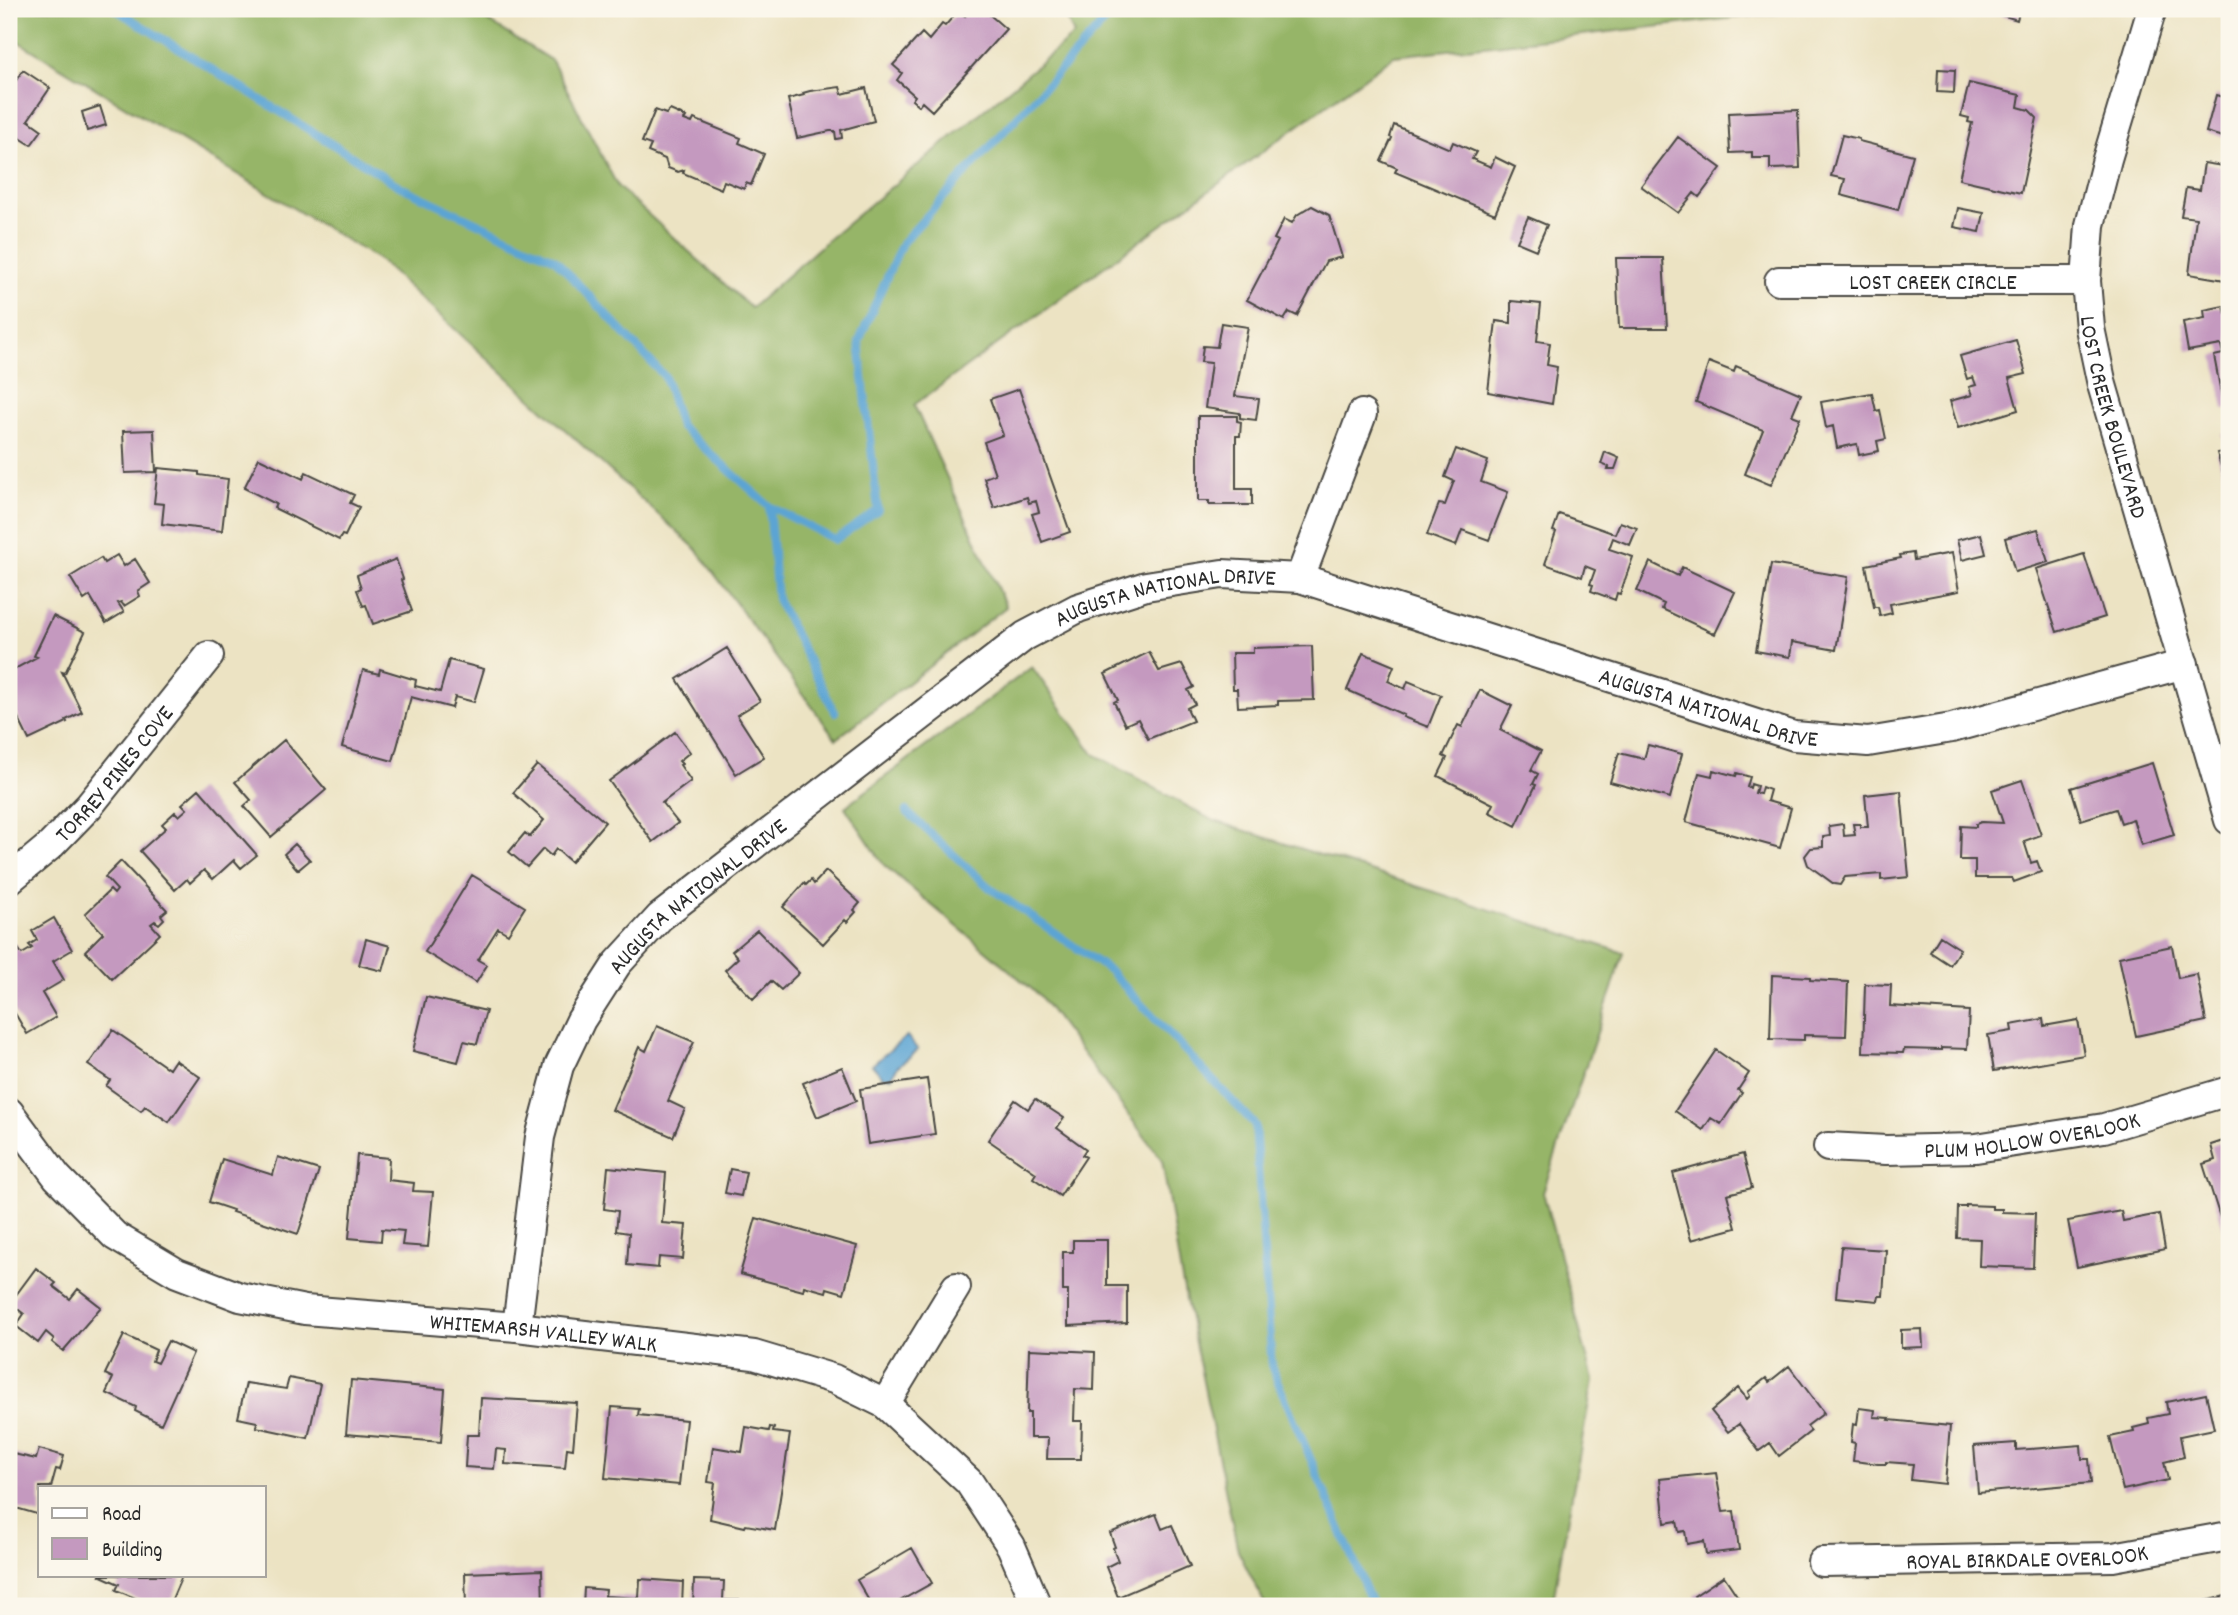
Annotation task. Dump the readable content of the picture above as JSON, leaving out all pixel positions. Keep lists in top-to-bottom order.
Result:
{
  "streets": {
    "street": [
      "LOST CREEK CIRCLE",
      "LOST CREEK BOULEVARD",
      "AUGUSTA NATIONAL DRIVE",
      "TORREY PINES COVE",
      "PLUM HOLLOW OVERLOOK",
      "WHITEMARSH VALLEY WALK",
      "ROYAL BIRKDALE OVERLOOK"
    ]
  },
  "crossings": [
    ["LOST CREEK CIRCLE", "LOST CREEK BOULEVARD"],
    ["LOST CREEK BOULEVARD", "AUGUSTA NATIONAL DRIVE"],
    ["AUGUSTA NATIONAL DRIVE", "WHITEMARSH VALLEY WALK"]
  ],
  "legend": ["Road", "Building"]
}
